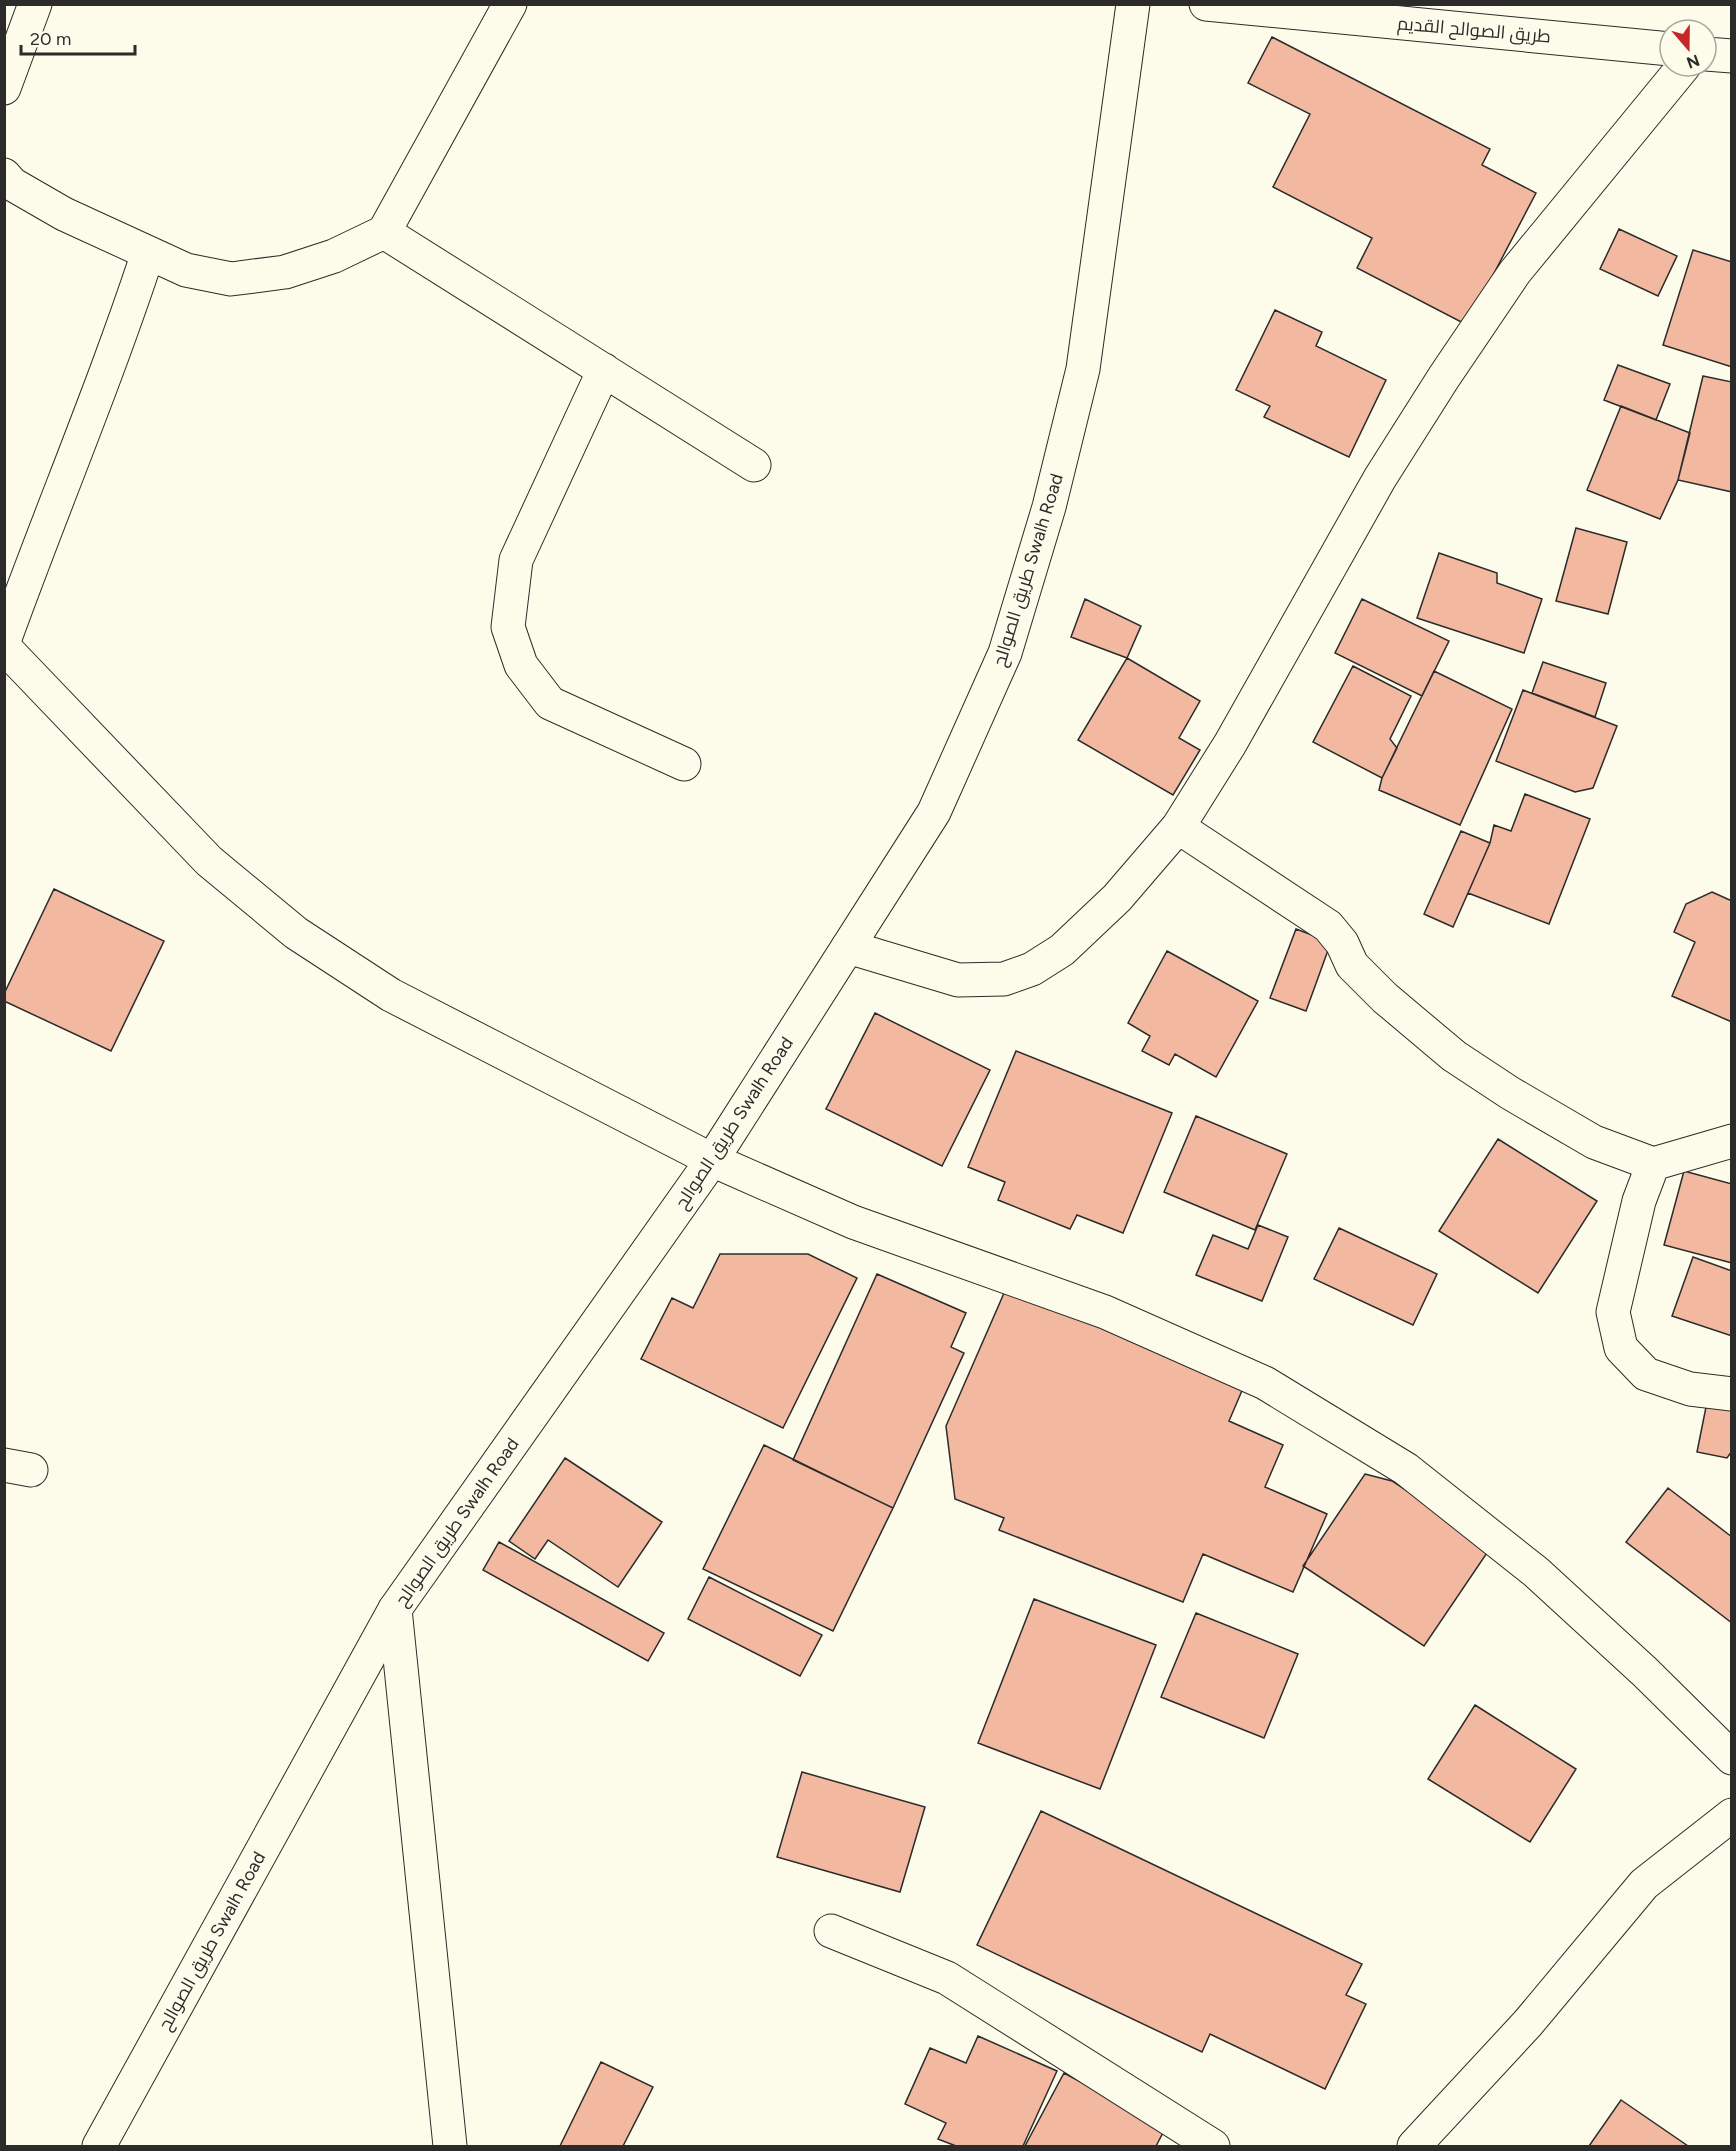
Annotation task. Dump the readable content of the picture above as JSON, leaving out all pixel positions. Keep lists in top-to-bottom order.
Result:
{
  "streets": {
    "street": ["طريق الصوالح القديم", "طريق الصوالح Swalh Road"]
  },
  "scale_bar": "20 m",
  "north": "bottom"
}
